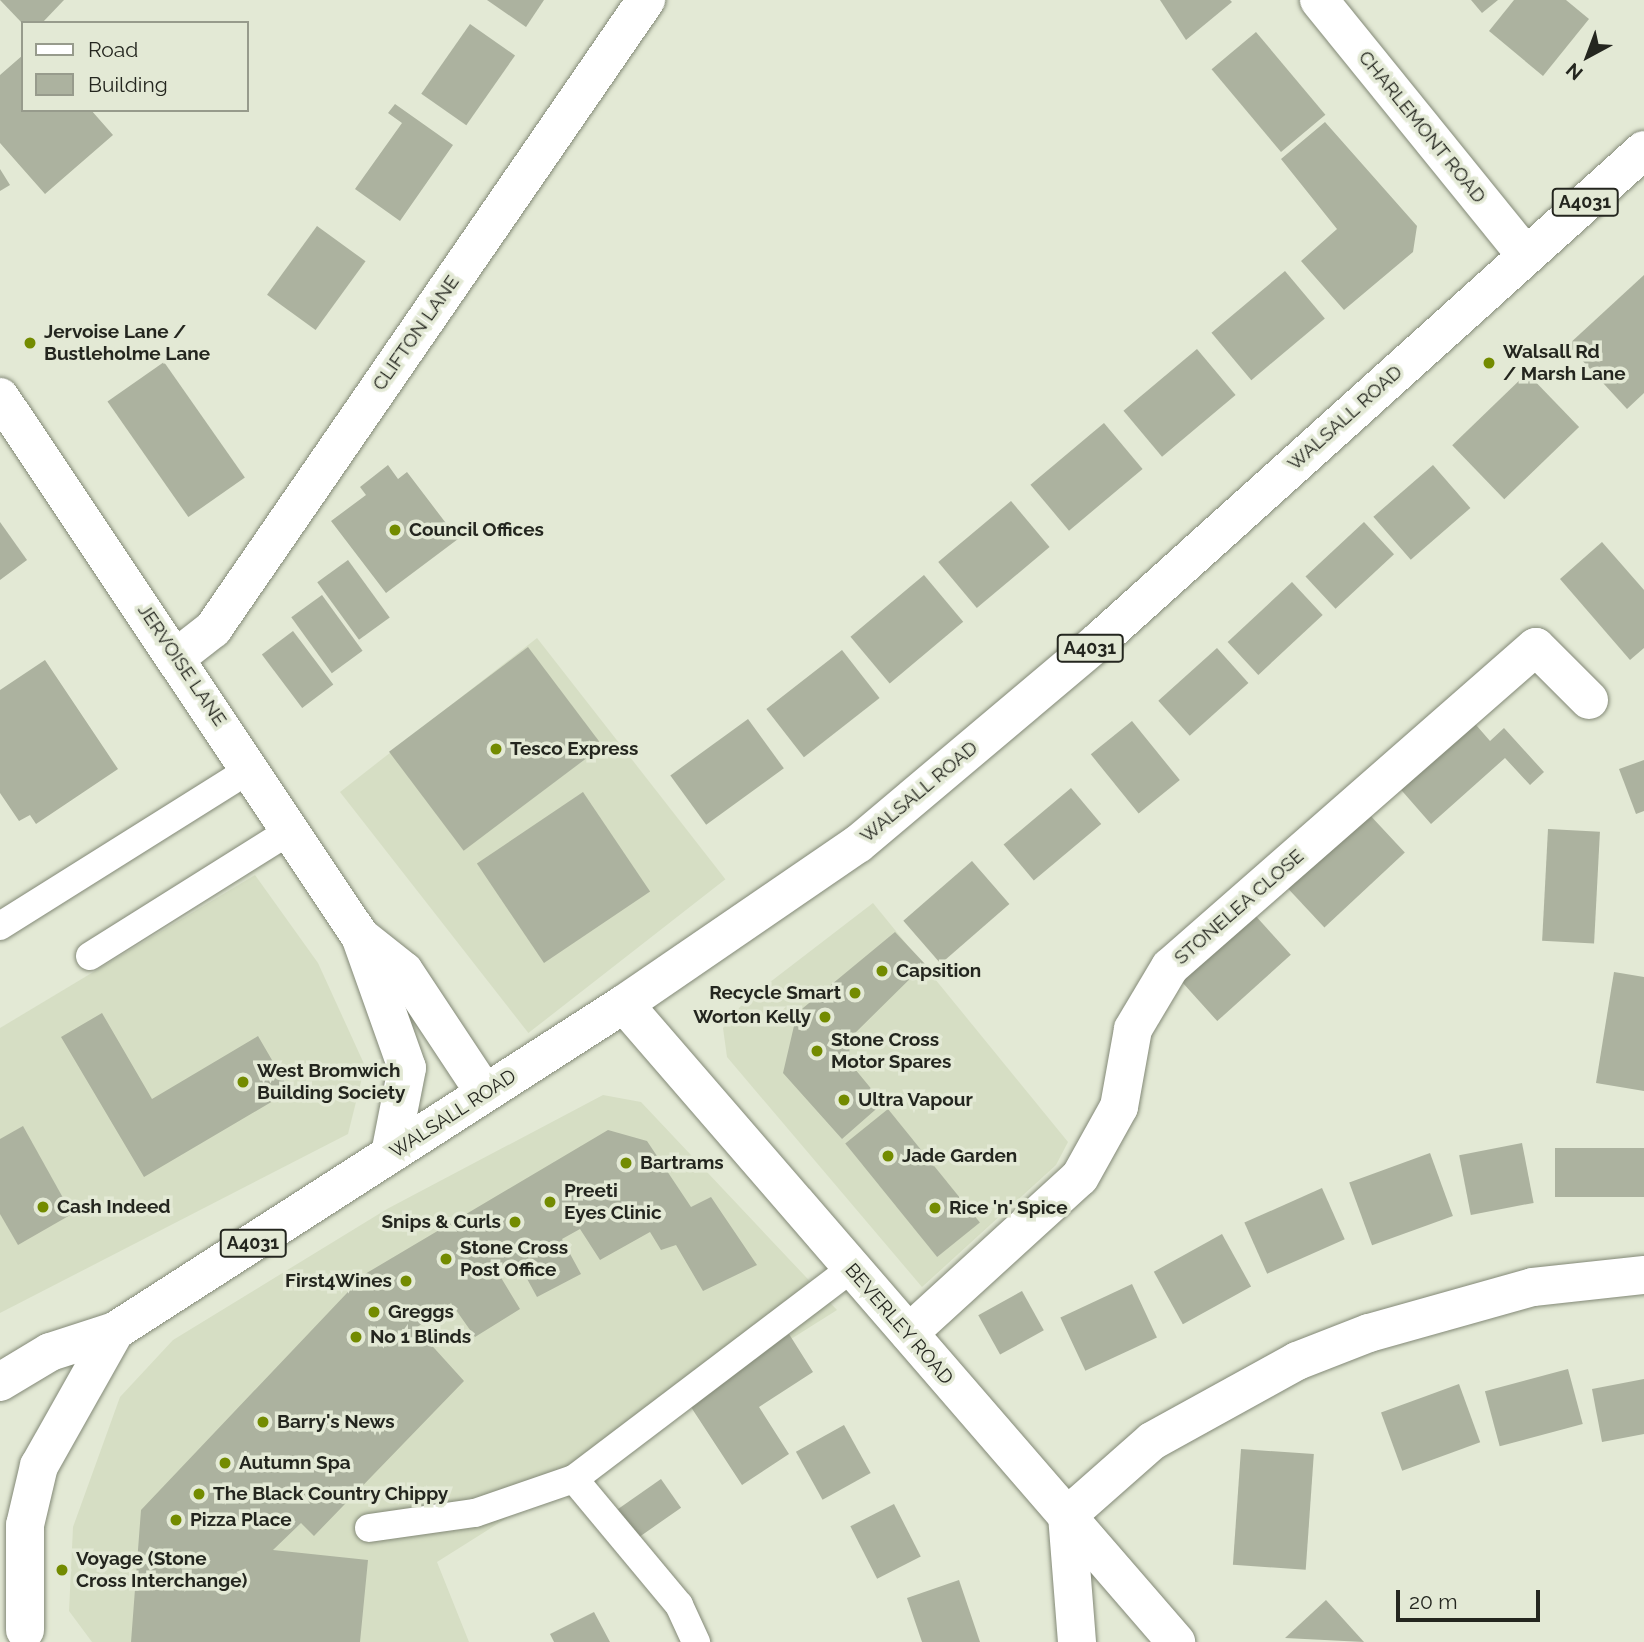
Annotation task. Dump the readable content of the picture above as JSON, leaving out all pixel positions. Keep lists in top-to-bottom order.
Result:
{
  "streets": {
    "street": [
      "CHARLEMONT ROAD",
      "A4031",
      "CLIFTON LANE",
      "WALSALL ROAD",
      "JERVOISE LANE",
      "STONELEA CLOSE",
      "BEVERLEY ROAD"
    ]
  },
  "crossings": [
    ["CHARLEMONT ROAD", "WALSALL ROAD"],
    ["CLIFTON LANE", "JERVOISE LANE"],
    ["WALSALL ROAD", "JERVOISE LANE"],
    ["WALSALL ROAD", "BEVERLEY ROAD"],
    ["STONELEA CLOSE", "BEVERLEY ROAD"]
  ],
  "places": [
    "Jervoise Lane / Bustleholme Lane",
    "Walsall Rd / Marsh Lane",
    "Council Offices",
    "Tesco Express",
    "Capsition",
    "Recycle Smart",
    "Worton Kelly",
    "Stone Cross Motor Spares",
    "West Bromwich Building Society",
    "Ultra Vapour",
    "Jade Garden",
    "Bartrams",
    "Preeti Eyes Clinic",
    "Cash Indeed",
    "Rice 'n' Spice",
    "Snips & Curls",
    "Stone Cross Post Office",
    "First4Wines",
    "Greggs",
    "No 1 Blinds",
    "Barry's News",
    "Autumn Spa",
    "The Black Country Chippy",
    "Pizza Place",
    "Voyage (Stone Cross Interchange)"
  ],
  "legend": ["Road", "Building"],
  "scale_bar": "20 m",
  "north": "bottom left"
}
